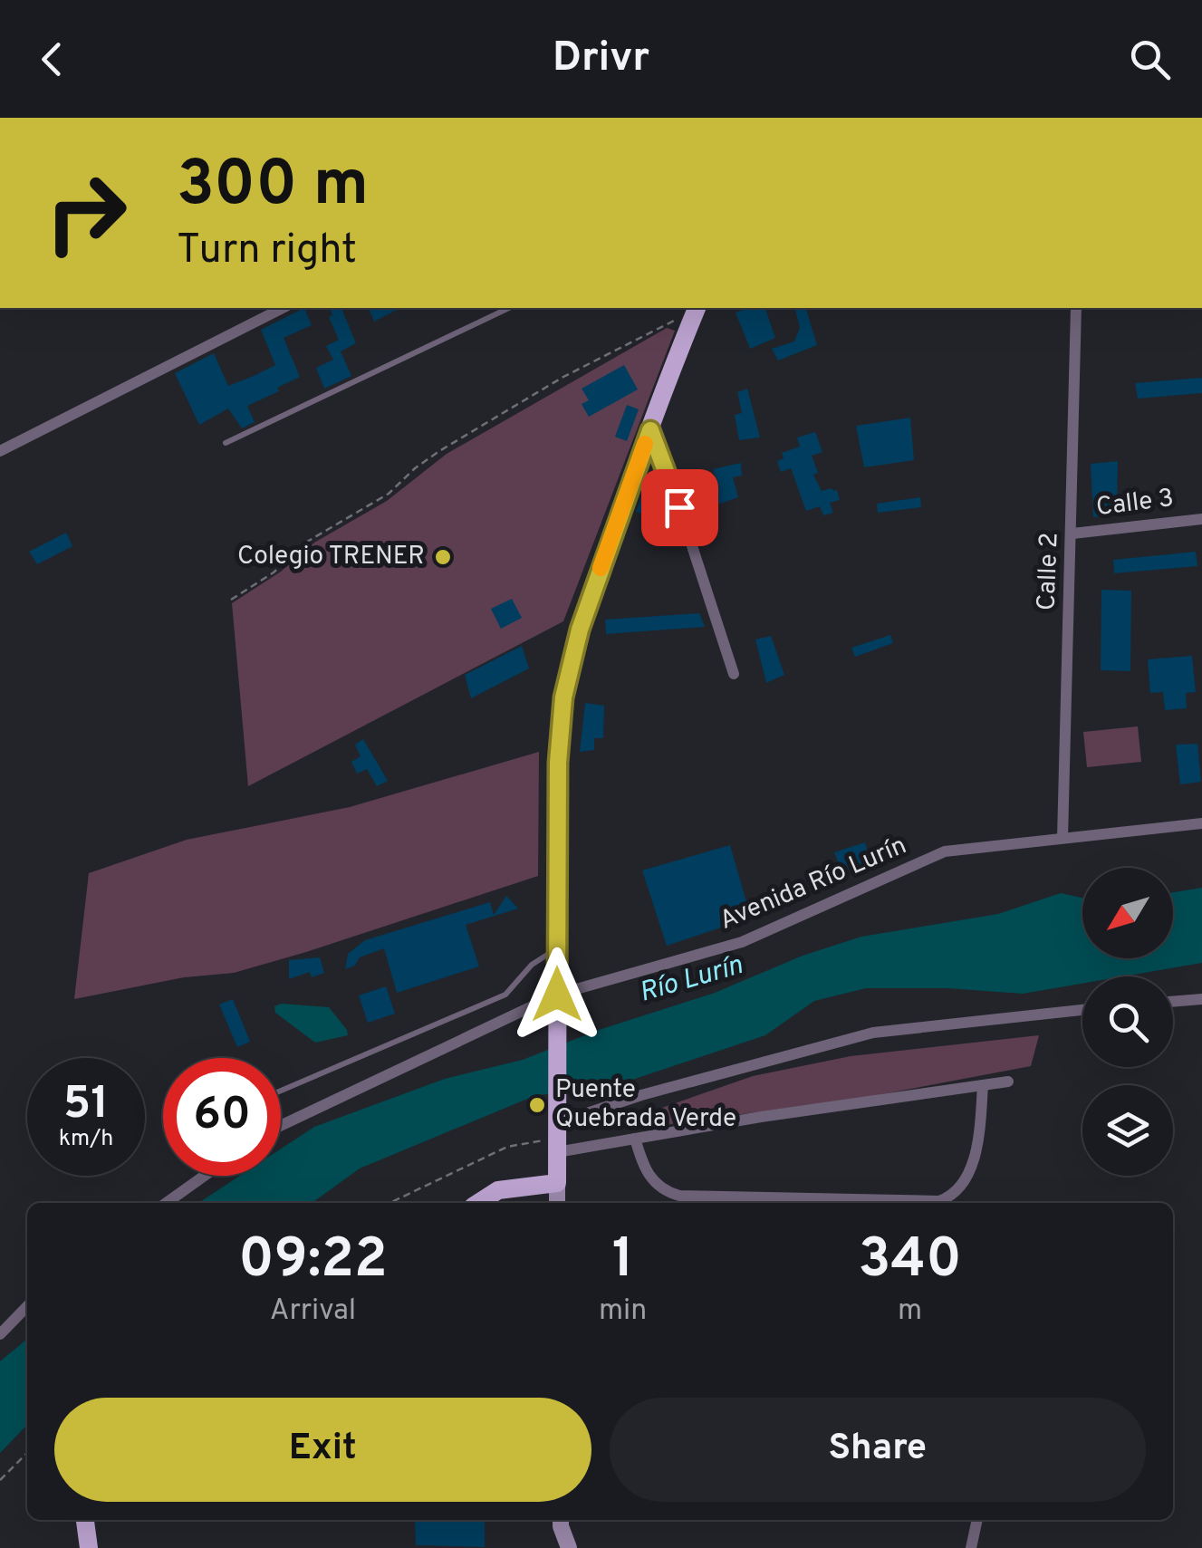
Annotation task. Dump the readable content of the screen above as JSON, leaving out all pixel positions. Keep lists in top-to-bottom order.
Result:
{
  "streets": {
    "street": ["Calle 3", "Calle 2", "Avenida Río Lurín"]
  },
  "crossings": [
    ["Calle 3", "Calle 2"],
    ["Calle 2", "Avenida Río Lurín"]
  ],
  "water": ["Río Lurín"],
  "places": ["Colegio TRENER", "Puente Quebrada Verde"],
  "north": "bottom left",
  "page": {
    "header": "Drivr",
    "turn": ["300 m", "Turn right"],
    "speed": "51 km/h",
    "limit": "60",
    "eta": [
      "09:22",
      "Arrival",
      "1",
      "min",
      "340",
      "m"
    ],
    "buttons": ["Exit", "Share"]
  }
}
